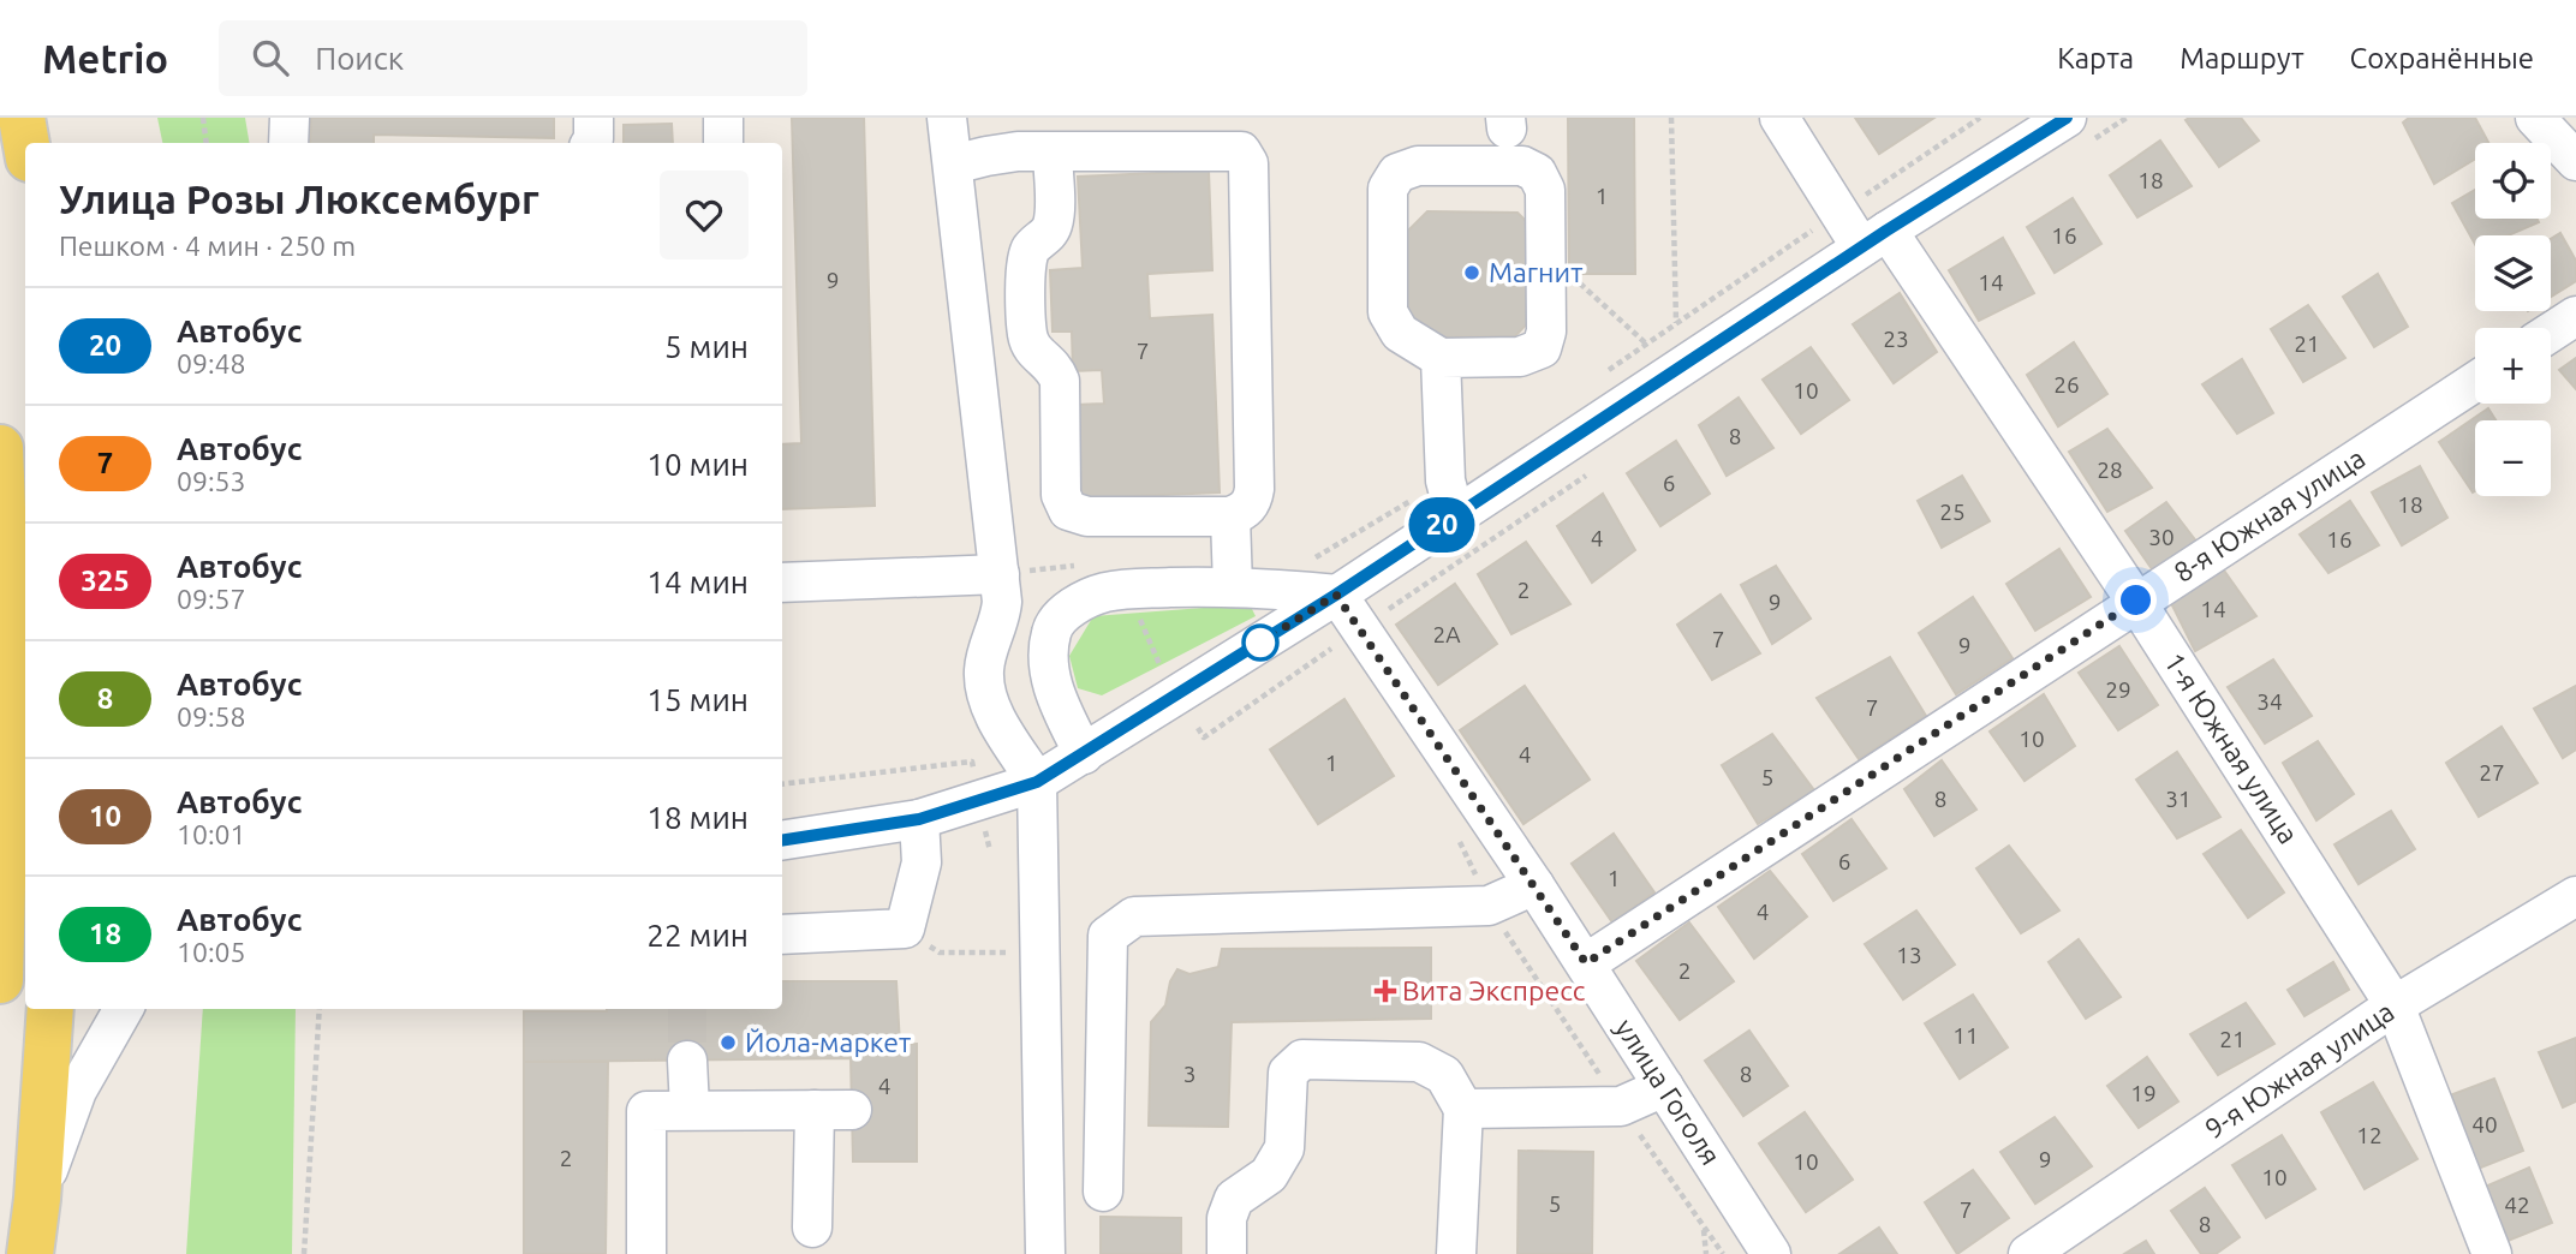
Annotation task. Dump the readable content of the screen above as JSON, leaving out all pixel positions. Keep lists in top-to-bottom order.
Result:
{
  "streets": {
    "street": [
      "8-я Южная улица",
      "1-я Южная улица",
      "9-я Южная улица",
      "улица Гоголя"
    ]
  },
  "crossings": [
    ["8-я Южная улица", "1-я Южная улица"],
    ["8-я Южная улица", "улица Гоголя"],
    ["1-я Южная улица", "9-я Южная улица"]
  ],
  "places": {
    "other": ["Магнит", "Йола-маркет"],
    "health": ["Вита Экспресс"]
  },
  "lines": ["bus line 20"],
  "house_numbers": [
    "18",
    "1",
    "16",
    "9",
    "14",
    "23",
    "21",
    "7",
    "26",
    "10",
    "8",
    "28",
    "6",
    "18",
    "25",
    "30",
    "4",
    "16",
    "2",
    "9",
    "14",
    "2А",
    "7",
    "9",
    "29",
    "34",
    "7",
    "10",
    "4",
    "1",
    "27",
    "5",
    "8",
    "31",
    "6",
    "1",
    "4",
    "13",
    "2",
    "11",
    "21",
    "3",
    "8",
    "4",
    "19",
    "40",
    "12",
    "2",
    "9",
    "10",
    "10",
    "5",
    "42",
    "7",
    "8"
  ],
  "page": {
    "header": "Metrio",
    "search": "Поиск",
    "nav": ["Карта", "Маршрут", "Сохранённые"],
    "on_map": "20",
    "map_buttons": ["+", "−"],
    "heading": ["Улица Розы Люксембург", "Пешком · 4 мин · 250 m"],
    "list": [
      {
        "mark": "20",
        "name": "Автобус",
        "note": "09:48",
        "value": "5 мин"
      },
      {
        "mark": "7",
        "name": "Автобус",
        "note": "09:53",
        "value": "10 мин"
      },
      {
        "mark": "325",
        "name": "Автобус",
        "note": "09:57",
        "value": "14 мин"
      },
      {
        "mark": "8",
        "name": "Автобус",
        "note": "09:58",
        "value": "15 мин"
      },
      {
        "mark": "10",
        "name": "Автобус",
        "note": "10:01",
        "value": "18 мин"
      },
      {
        "mark": "18",
        "name": "Автобус",
        "note": "10:05",
        "value": "22 мин"
      }
    ]
  }
}
